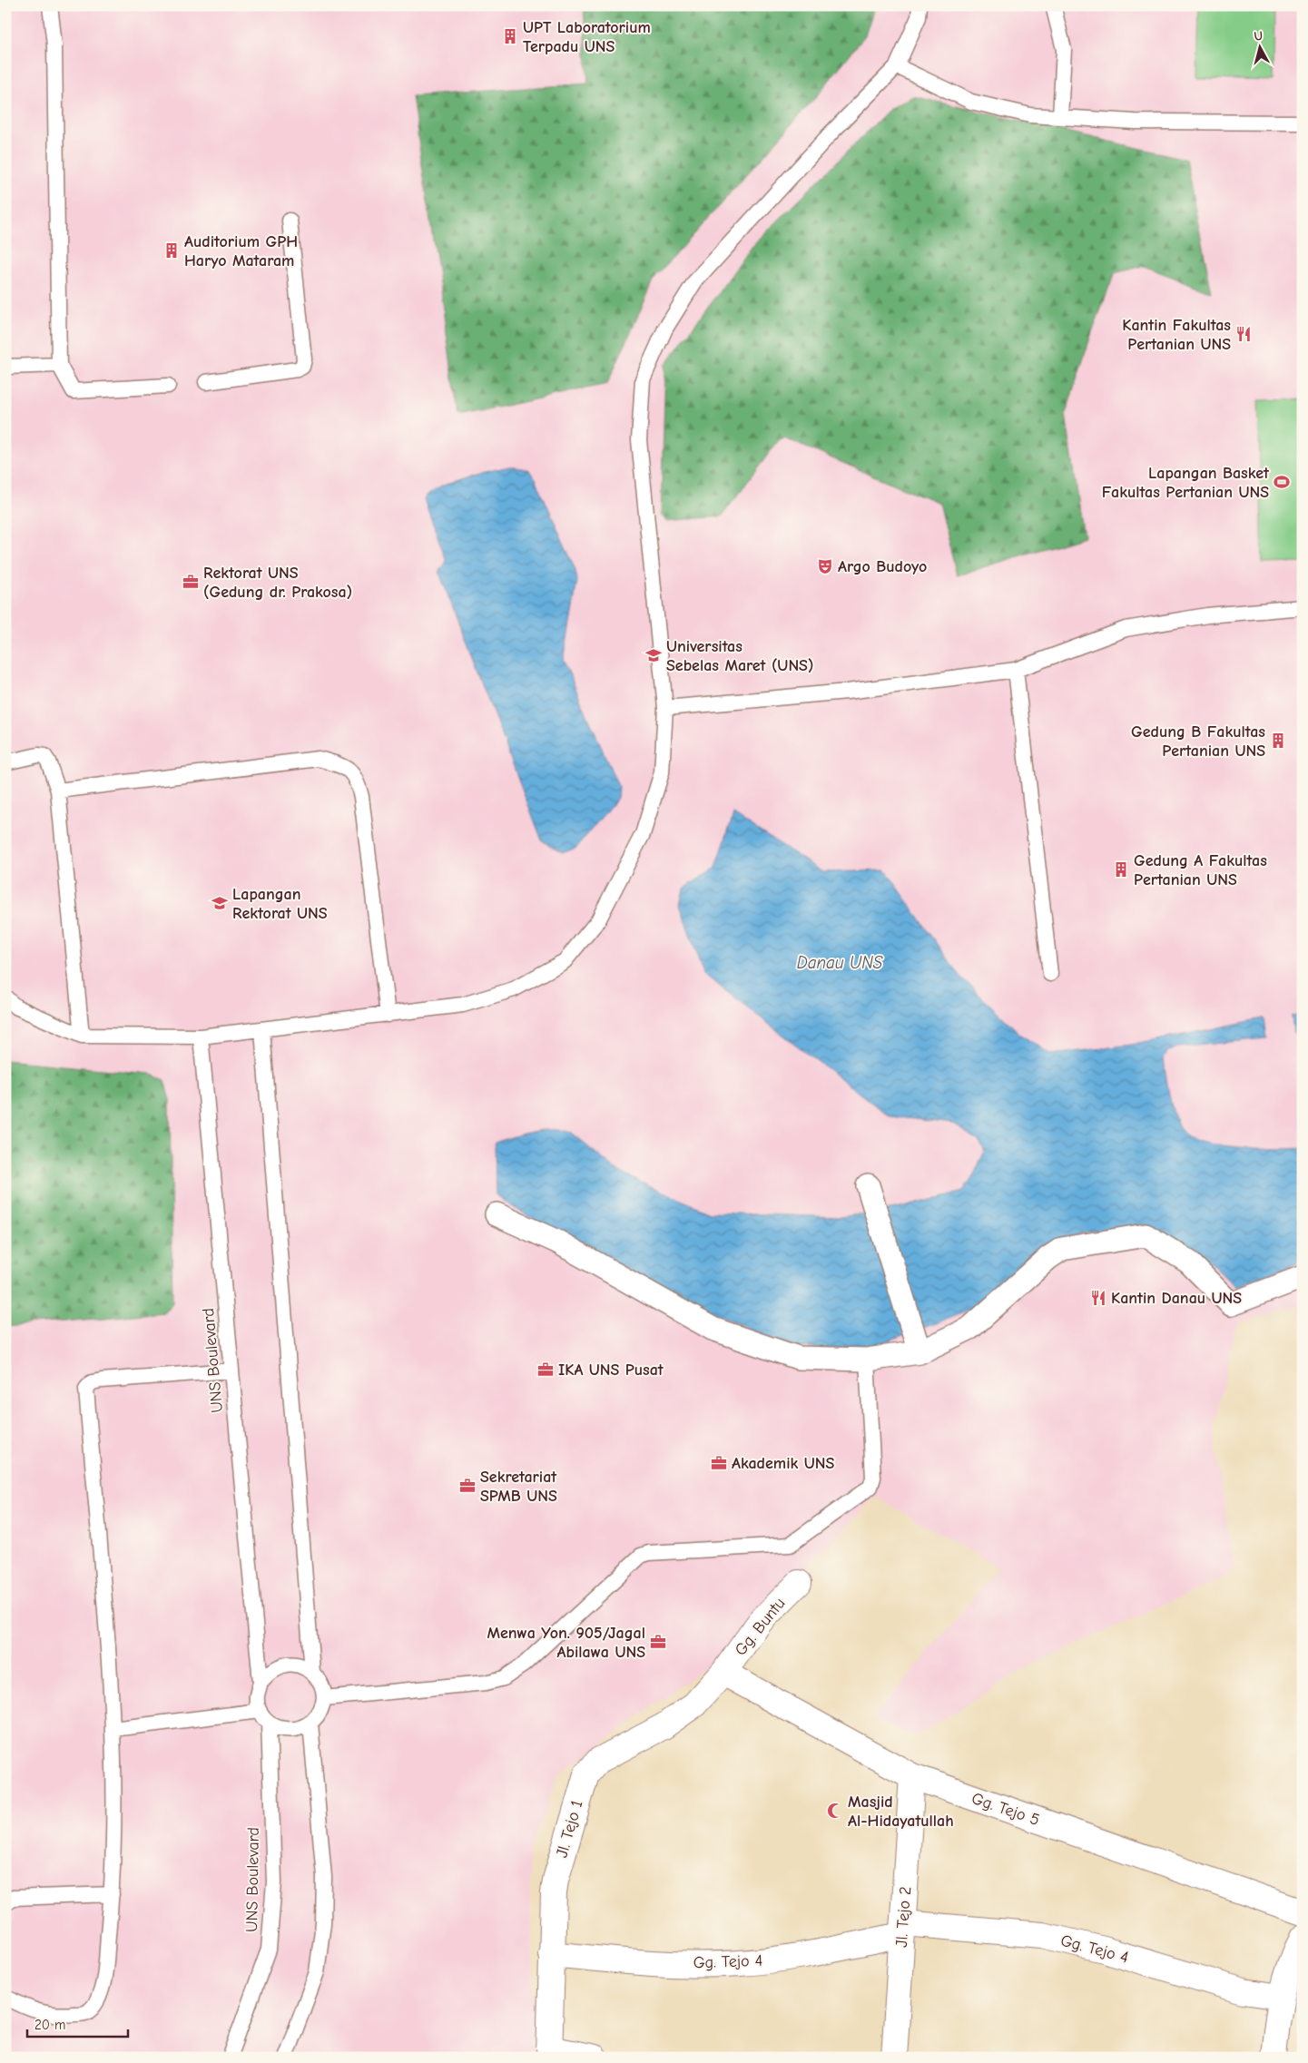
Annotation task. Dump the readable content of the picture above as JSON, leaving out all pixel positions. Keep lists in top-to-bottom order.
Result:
{
  "streets": {
    "street": [
      "Gg. Buntu",
      "Gg. Tejo 5",
      "Jl. Tejo 1",
      "Jl. Tejo 2",
      "Gg. Tejo 4"
    ],
    "lane": ["UNS Boulevard"]
  },
  "crossings": [
    ["Gg. Buntu", "Gg. Tejo 5"],
    ["Gg. Buntu", "Jl. Tejo 1"],
    ["Gg. Tejo 5", "Jl. Tejo 1"],
    ["Gg. Tejo 5", "Jl. Tejo 2"],
    ["Jl. Tejo 1", "Gg. Tejo 4"],
    ["Jl. Tejo 2", "Gg. Tejo 4"]
  ],
  "water": ["Danau UNS"],
  "places": {
    "building": [
      "UPT Laboratorium Terpadu UNS",
      "Auditorium GPH Haryo Mataram",
      "Gedung B Fakultas Pertanian UNS",
      "Gedung A Fakultas Pertanian UNS"
    ],
    "restaurant": ["Kantin Fakultas Pertanian UNS", "Kantin Danau UNS"],
    "sports": ["Lapangan Basket Fakultas Pertanian UNS"],
    "theatre": ["Argo Budoyo"],
    "office": [
      "Rektorat UNS (Gedung dr. Prakosa)",
      "IKA UNS Pusat",
      "Akademik UNS",
      "Sekretariat SPMB UNS",
      "Menwa Yon. 905/Jagal Abilawa UNS"
    ],
    "school or university": ["Universitas Sebelas Maret (UNS)", "Lapangan Rektorat UNS"],
    "mosque": ["Masjid Al-Hidayatullah"]
  },
  "scale_bar": "20 m",
  "north": "top"
}
